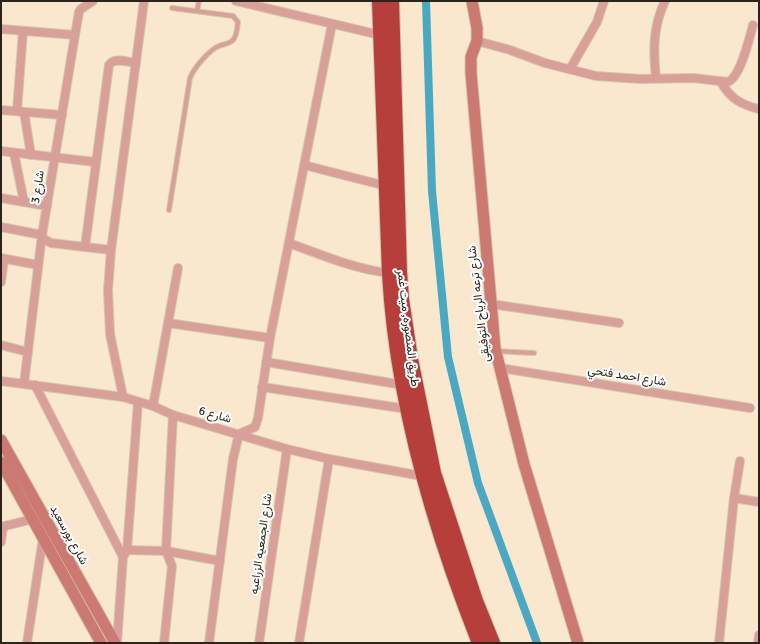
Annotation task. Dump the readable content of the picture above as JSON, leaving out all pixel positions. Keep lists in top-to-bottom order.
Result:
{
  "streets": {
    "highway": ["طريق المنصوره, ميت غمر"],
    "main road": ["شارع ترعه الرياح التوفيقى", "شارع بورسعيد"],
    "street": [
      "شارع 3",
      "شارع احمد فتحي",
      "شارع 6",
      "شارع الجمعيه الزراعيه"
    ]
  },
  "crossings": [
    ["شارع 3", "شارع 6"],
    ["شارع ترعه الرياح التوفيقى", "شارع احمد فتحي"],
    ["طريق المنصوره, ميت غمر", "شارع 6"],
    ["شارع 6", "شارع الجمعيه الزراعيه"]
  ]
}
